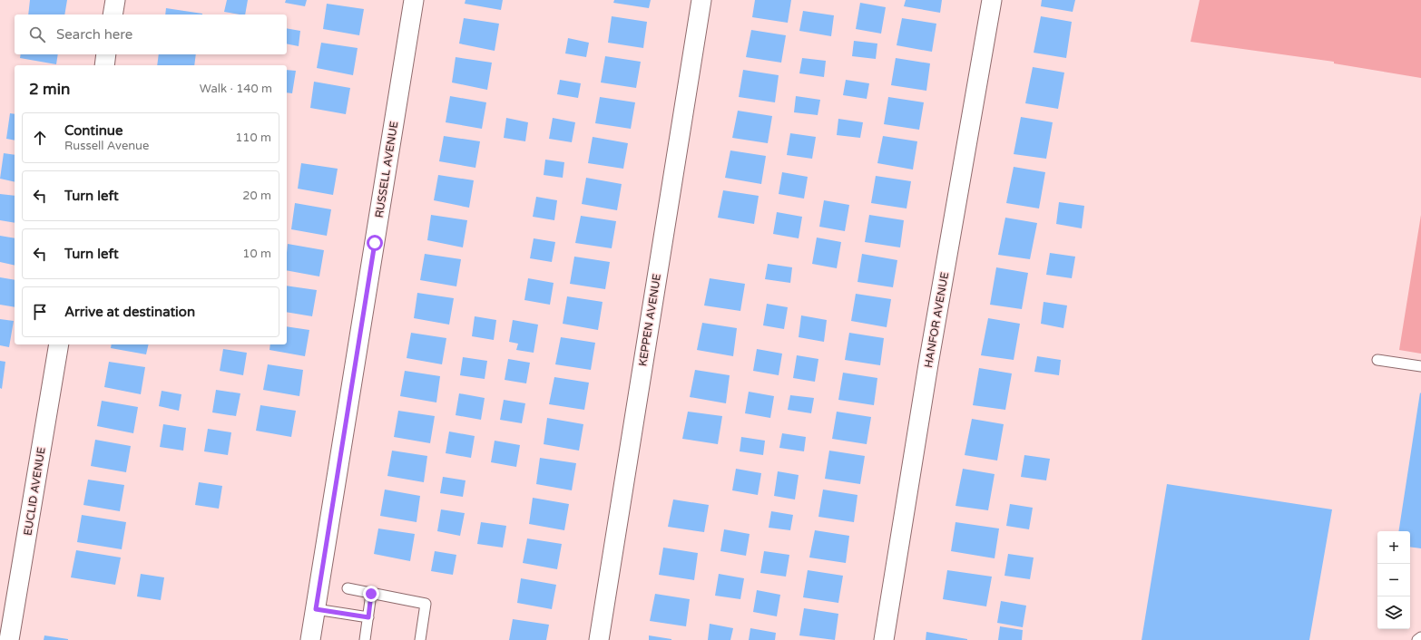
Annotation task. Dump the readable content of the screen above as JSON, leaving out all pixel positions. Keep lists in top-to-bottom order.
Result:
{
  "streets": {
    "street": [
      "RUSSELL AVENUE",
      "KEPPEN AVENUE",
      "HANFOR AVENUE",
      "EUCLID AVENUE"
    ]
  },
  "page": {
    "search": "Search here",
    "heading": ["2 min", "Walk · 140 m"],
    "list": [
      ["Continue", "Russell Avenue", "110 m"],
      ["Turn left", "20 m"],
      ["Turn left", "10 m"],
      "Arrive at destination"
    ],
    "map_buttons": ["+", "−"]
  }
}
